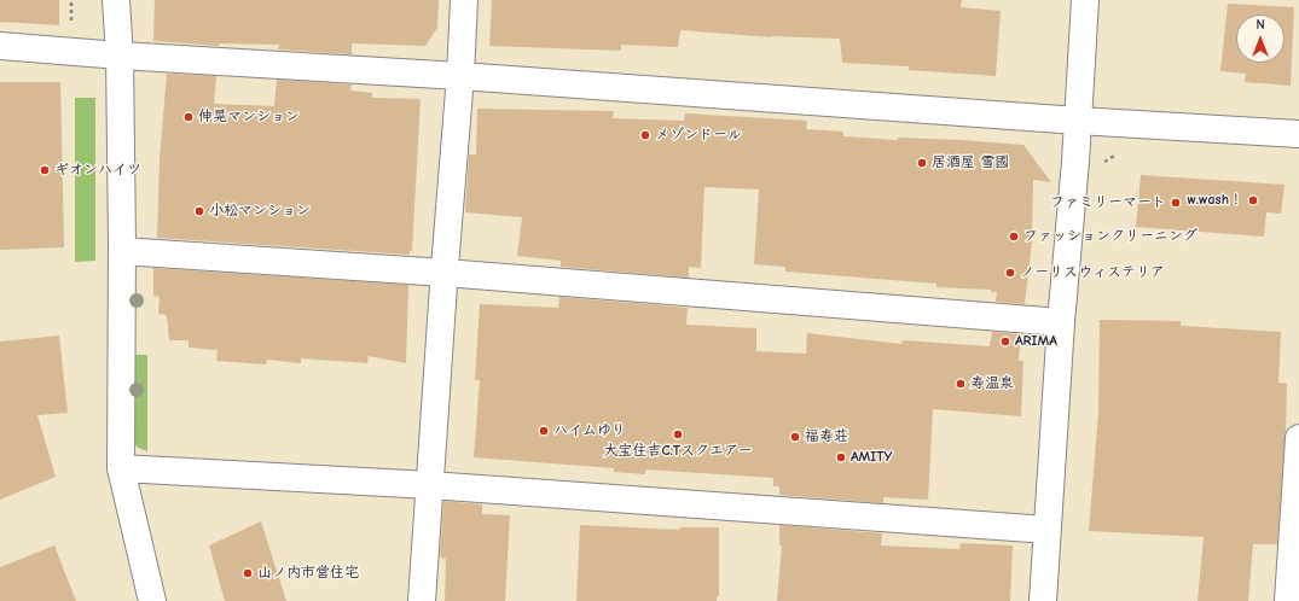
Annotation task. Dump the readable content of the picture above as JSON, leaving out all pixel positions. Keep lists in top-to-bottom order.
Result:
{
  "places": [
    "伸晃マンション",
    "メゾンドール",
    "居酒屋 雪國",
    "ギオンハイツ",
    "w.wash！",
    "ファミリーマート",
    "小松マンション",
    "ファッションクリーニング",
    "ノーリスウィステリア",
    "ARIMA",
    "寿温泉",
    "ハイムゆり",
    "大宝住吉C.Tスクエアー",
    "福寿荘",
    "AMITY",
    "山ノ内市営住宅"
  ],
  "north": "top"
}
